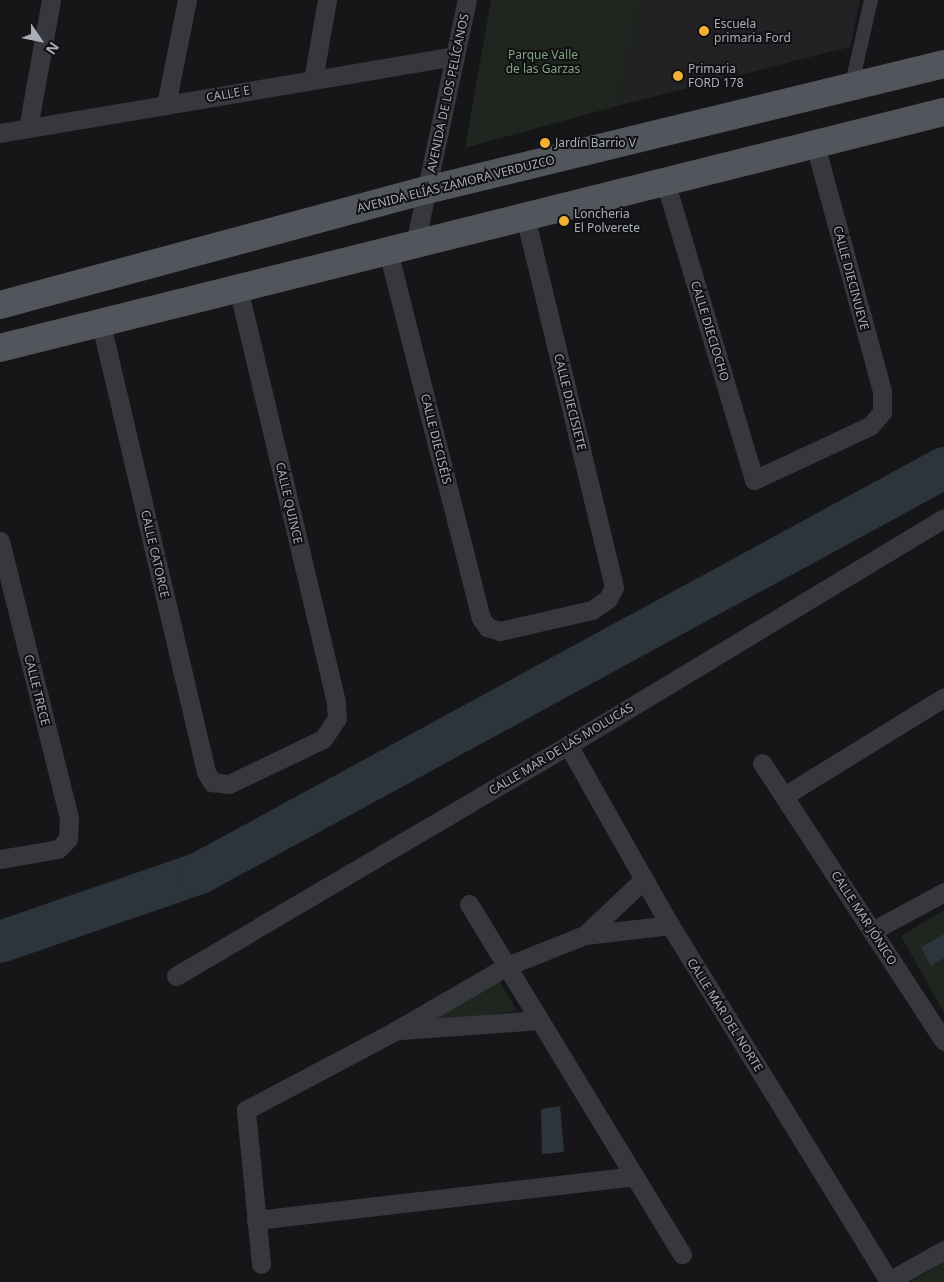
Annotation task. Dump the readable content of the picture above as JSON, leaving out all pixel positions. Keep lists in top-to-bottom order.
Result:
{
  "streets": {
    "main road": ["AVENIDA ELÍAS ZAMORA VERDUZCO"],
    "street": [
      "AVENIDA DE LOS PELÍCANOS",
      "CALLE E",
      "CALLE DIECINUEVE",
      "CALLE DIECIOCHO",
      "CALLE DIECISIETE",
      "CALLE DIECISÉIS",
      "CALLE QUINCE",
      "CALLE CATORCE",
      "CALLE TRECE",
      "CALLE MAR DE LAS MOLUCAS",
      "CALLE MAR JÓNICO",
      "CALLE MAR DEL NORTE"
    ]
  },
  "crossings": [
    ["AVENIDA DE LOS PELÍCANOS", "CALLE E"],
    ["AVENIDA DE LOS PELÍCANOS", "AVENIDA ELÍAS ZAMORA VERDUZCO"],
    ["CALLE DIECINUEVE", "CALLE DIECIOCHO"],
    ["CALLE DIECISIETE", "CALLE DIECISÉIS"],
    ["CALLE QUINCE", "CALLE CATORCE"],
    ["CALLE MAR DE LAS MOLUCAS", "CALLE MAR DEL NORTE"]
  ],
  "parks": ["Parque Valle de las Garzas"],
  "places": [
    "Escuela primaria Ford",
    "Primaria FORD 178",
    "Jardín Barrio V",
    "Loncheria El Polverete"
  ],
  "north": "bottom right"
}
